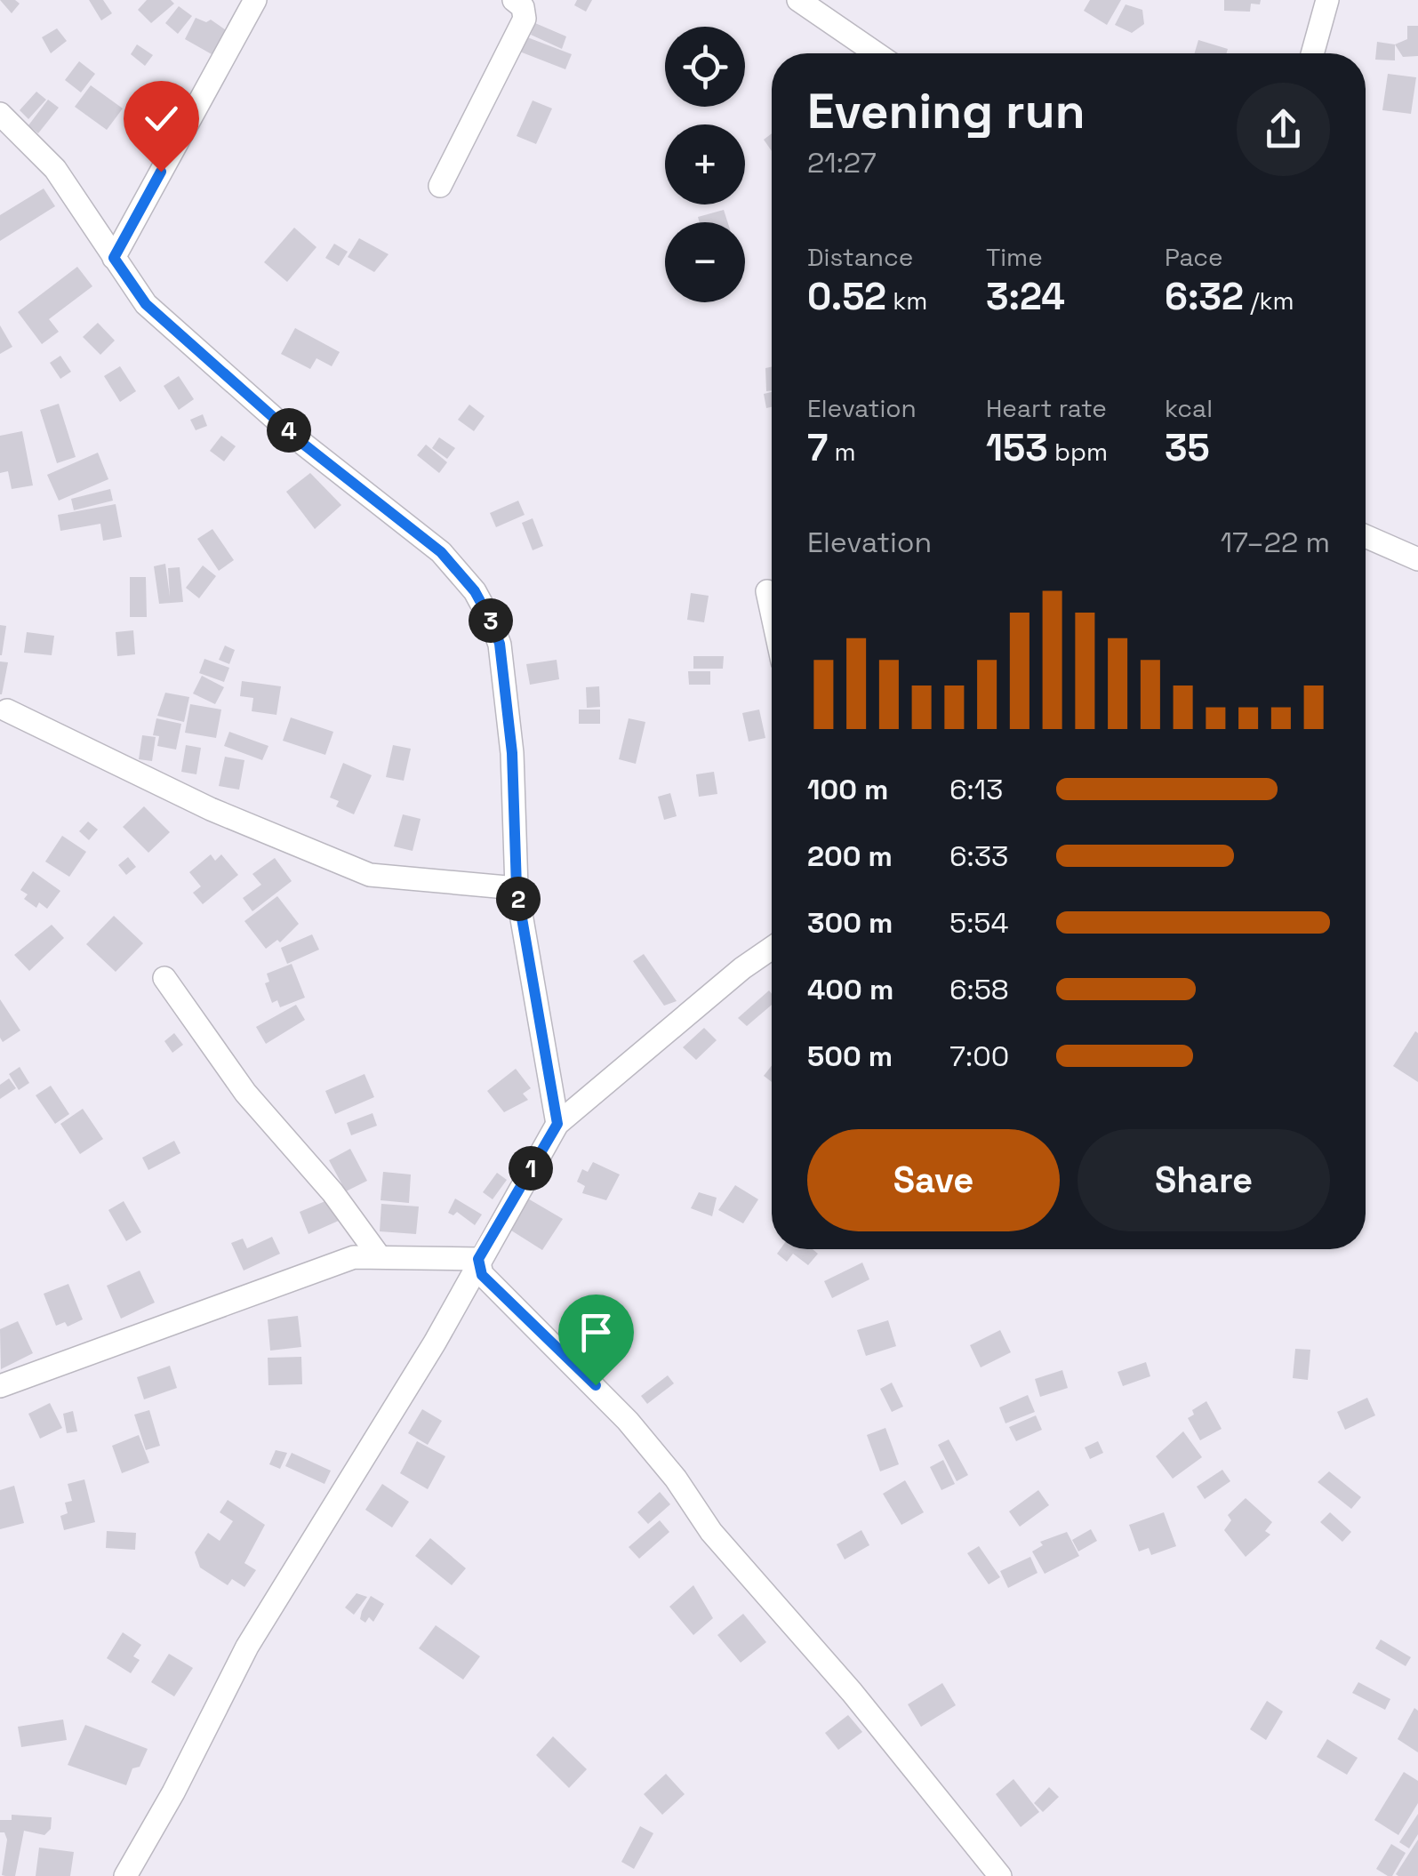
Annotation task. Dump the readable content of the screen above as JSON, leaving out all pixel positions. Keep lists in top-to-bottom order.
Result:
{
  "page": {
    "map_buttons": ["+", "−"],
    "heading": ["Evening run", "21:27"],
    "stats": [
      ["Distance", "0.52 km"],
      ["Time", "3:24"],
      ["Pace", "6:32 /km"],
      ["Elevation", "7 m"],
      ["Heart rate", "153 bpm"],
      ["kcal", "35"]
    ],
    "pins": [
      "4",
      "3",
      "2",
      "1"
    ],
    "chart": ["Elevation", "17–22 m"],
    "list": [
      {
        "name": "100 m",
        "note": "6:13"
      },
      {
        "name": "200 m",
        "note": "6:33"
      },
      {
        "name": "300 m",
        "note": "5:54"
      },
      {
        "name": "400 m",
        "note": "6:58"
      },
      {
        "name": "500 m",
        "note": "7:00"
      }
    ],
    "buttons": ["Save", "Share"]
  }
}
